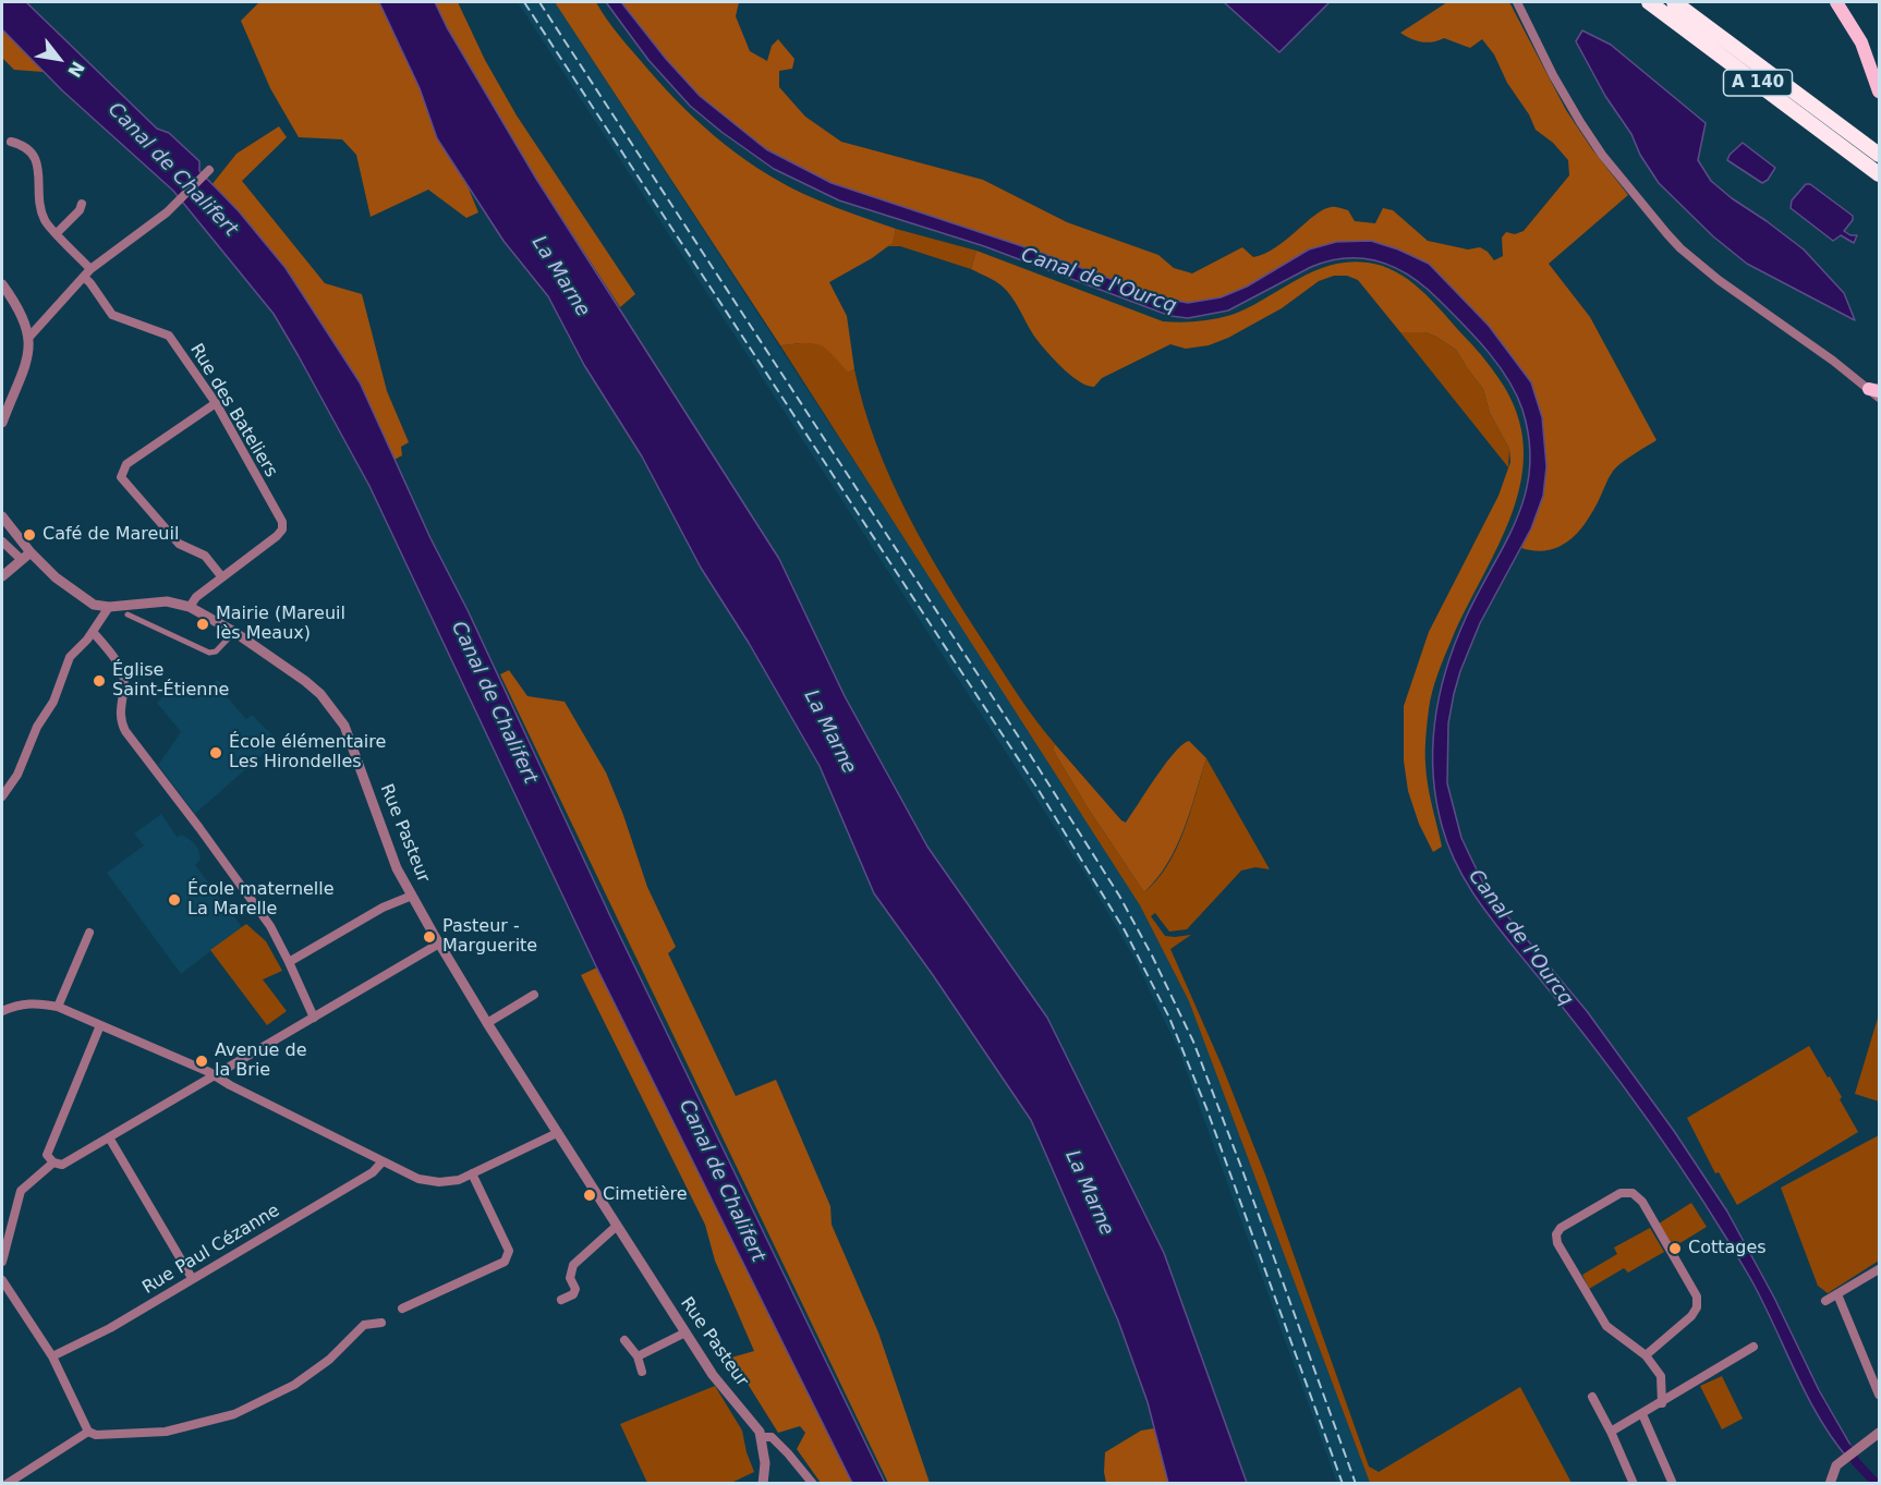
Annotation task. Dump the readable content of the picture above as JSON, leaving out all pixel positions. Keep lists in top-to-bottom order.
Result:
{
  "streets": {
    "highway": ["A 140"],
    "street": ["Rue des Bateliers", "Rue Pasteur", "Rue Paul Cézanne"]
  },
  "water": ["Canal de Chalifert", "La Marne", "Canal de l'Ourcq"],
  "places": [
    "Café de Mareuil",
    "Mairie (Mareuil lès Meaux)",
    "Église Saint-Étienne",
    "École élémentaire Les Hirondelles",
    "École maternelle La Marelle",
    "Pasteur - Marguerite",
    "Avenue de la Brie",
    "Cimetière",
    "Cottages"
  ],
  "north": "bottom right"
}
